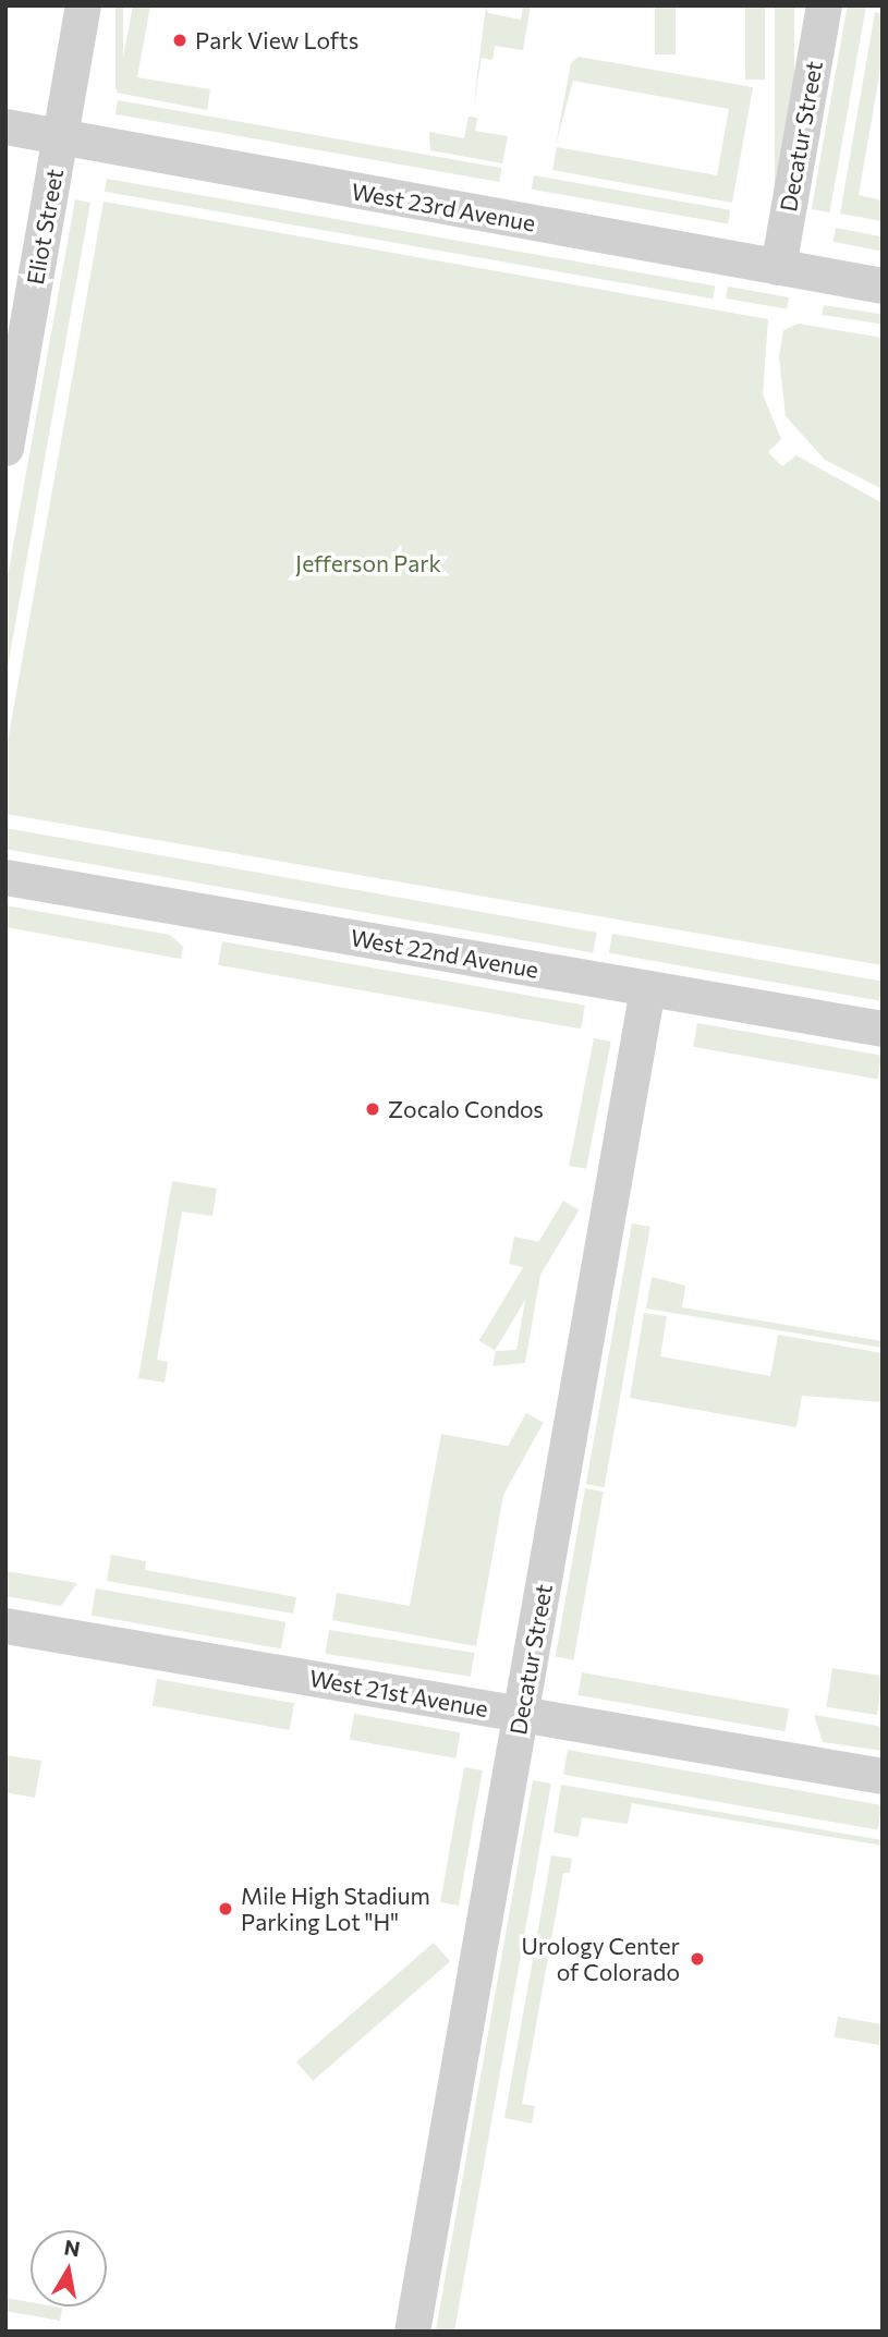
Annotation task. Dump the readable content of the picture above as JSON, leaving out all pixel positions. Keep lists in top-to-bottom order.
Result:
{
  "streets": {
    "street": [
      "Decatur Street",
      "West 23rd Avenue",
      "Eliot Street",
      "West 22nd Avenue",
      "West 21st Avenue"
    ]
  },
  "crossings": [
    ["Decatur Street", "West 23rd Avenue"],
    ["Decatur Street", "West 22nd Avenue"],
    ["Decatur Street", "West 21st Avenue"],
    ["West 23rd Avenue", "Eliot Street"]
  ],
  "parks": ["Jefferson Park"],
  "places": [
    "Park View Lofts",
    "Zocalo Condos",
    "Mile High Stadium Parking Lot \"H\"",
    "Urology Center of Colorado"
  ],
  "north": "top"
}
